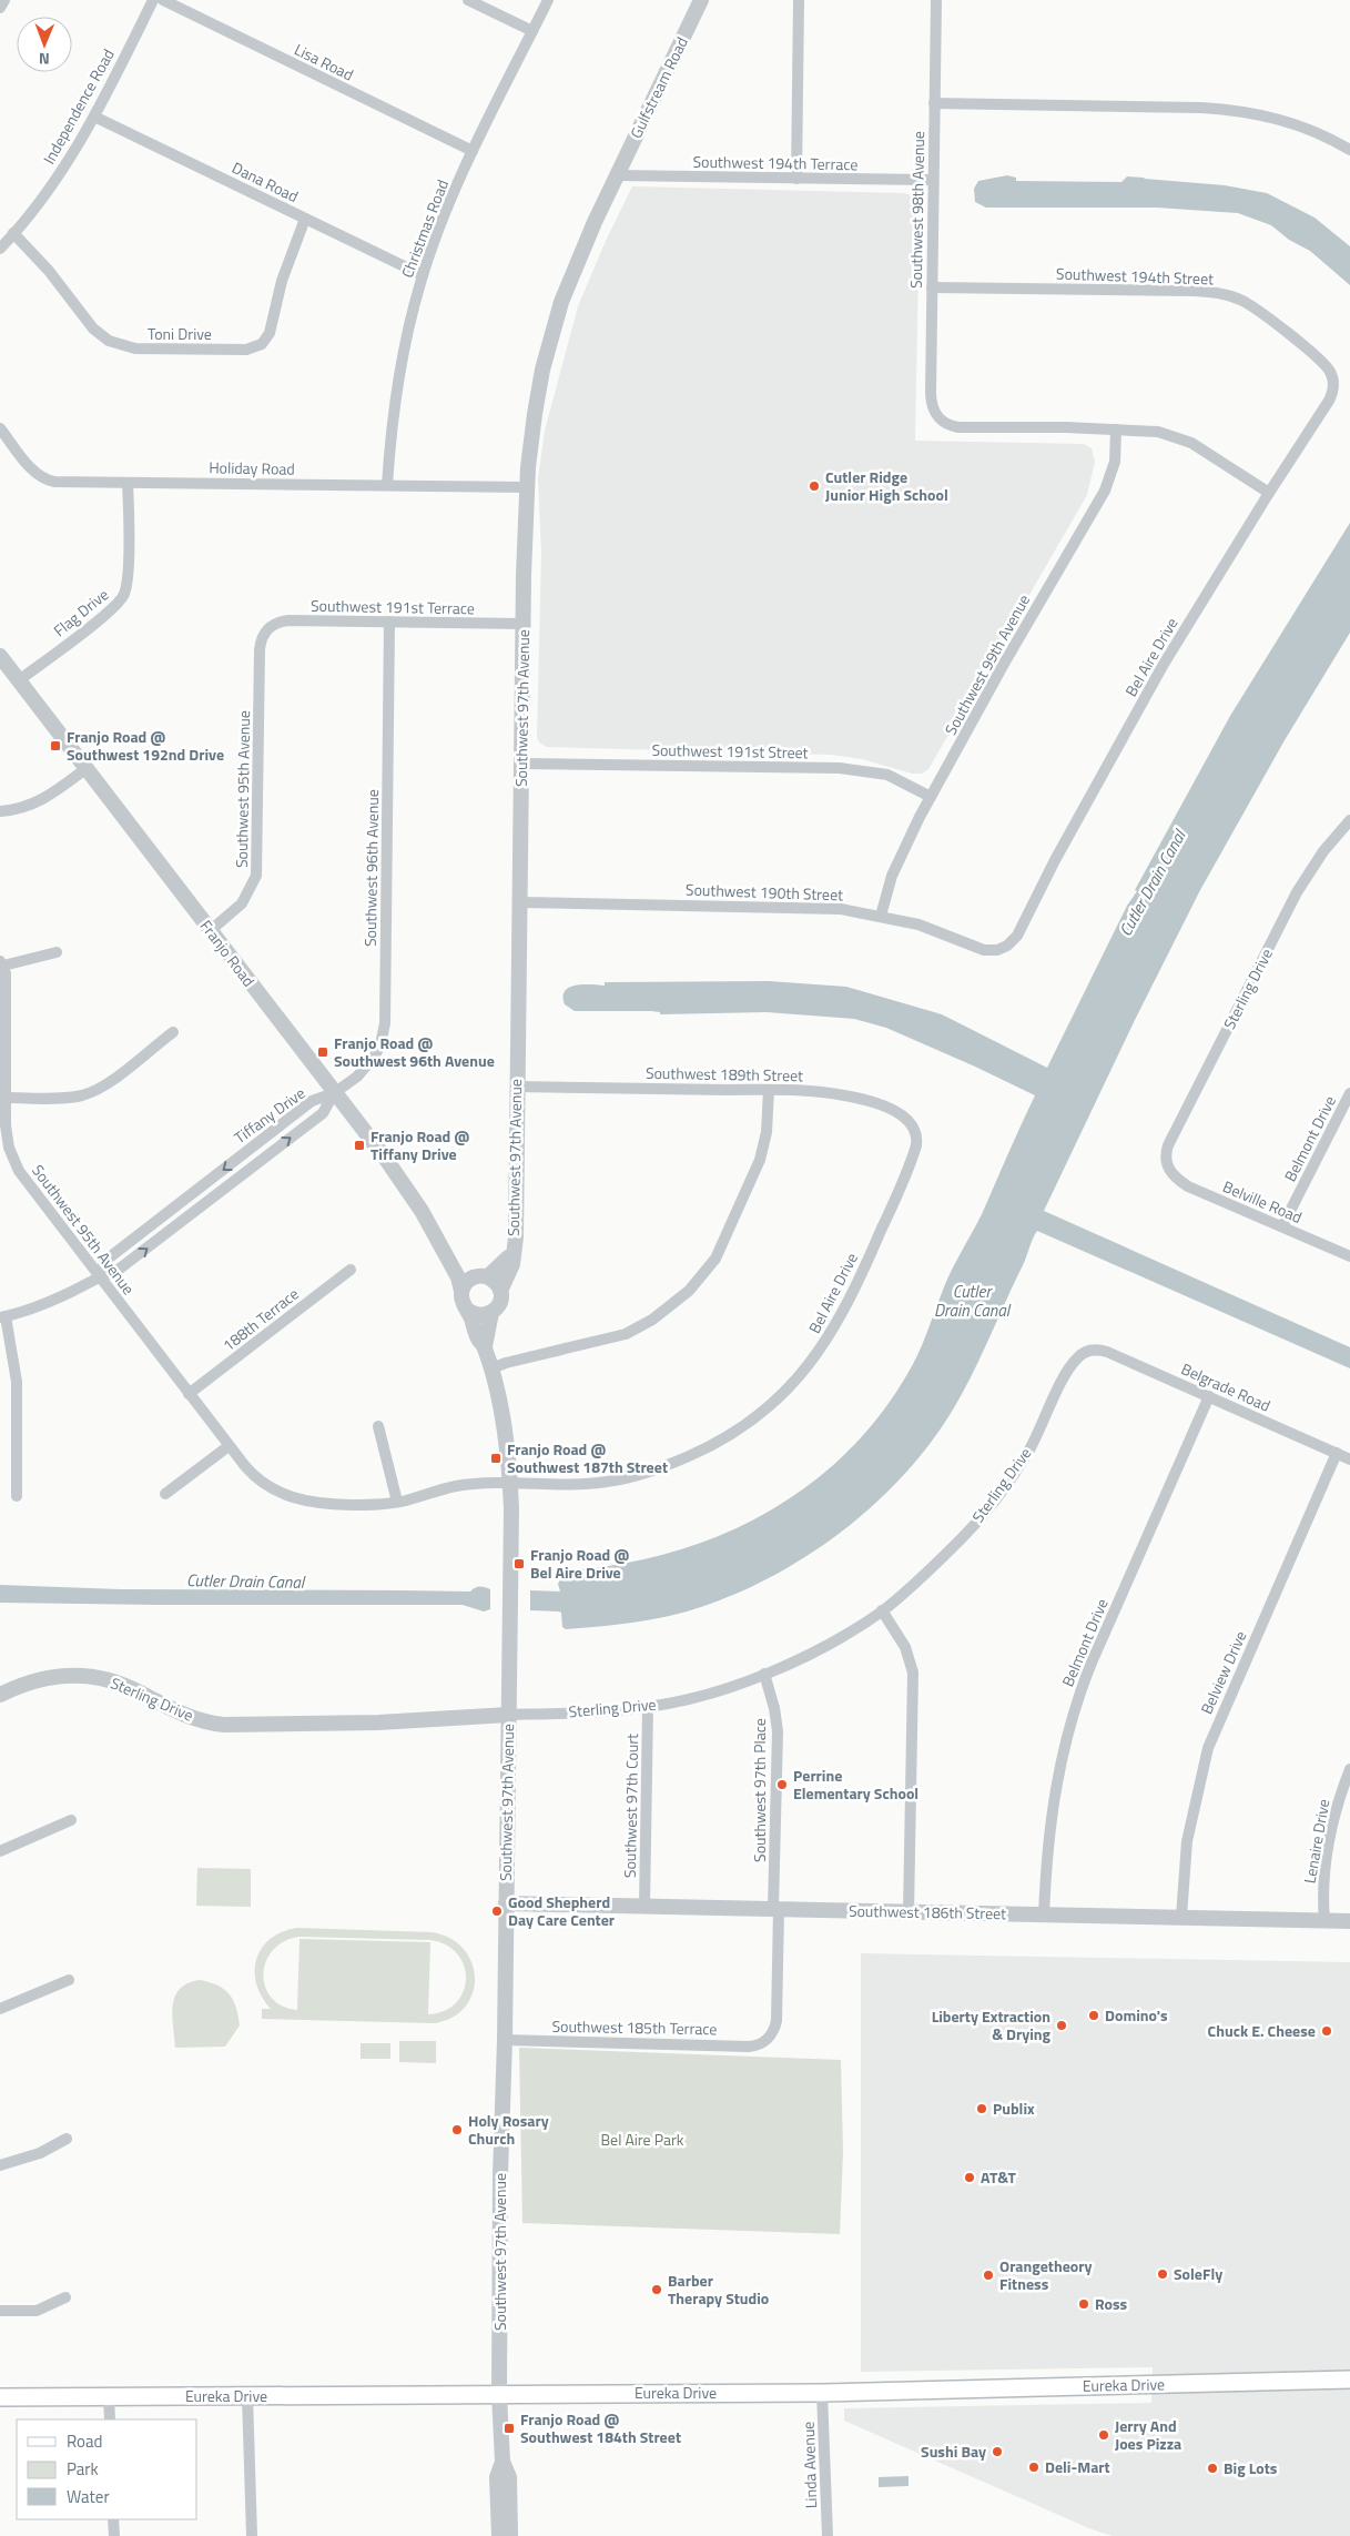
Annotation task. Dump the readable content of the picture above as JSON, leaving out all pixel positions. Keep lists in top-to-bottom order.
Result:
{
  "streets": {
    "main road": ["Eureka Drive"],
    "street": [
      "Lisa Road",
      "Gulfstream Road",
      "Independence Road",
      "Southwest 194th Terrace",
      "Dana Road",
      "Southwest 98th Avenue",
      "Christmas Road",
      "Southwest 194th Street",
      "Toni Drive",
      "Holiday Road",
      "Southwest 191st Terrace",
      "Flag Drive",
      "Bel Aire Drive",
      "Southwest 99th Avenue",
      "Southwest 97th Avenue",
      "Southwest 191st Street",
      "Southwest 95th Avenue",
      "Southwest 96th Avenue",
      "Southwest 190th Street",
      "Franjo Road",
      "Sterling Drive",
      "Southwest 189th Street",
      "Tiffany Drive",
      "Belmont Drive",
      "Belville Road",
      "188th Terrace",
      "Belgrade Road",
      "Belview Drive",
      "Southwest 97th Place",
      "Southwest 97th Court",
      "Lenaire Drive",
      "Southwest 186th Street",
      "Southwest 185th Terrace",
      "Linda Avenue"
    ]
  },
  "crossings": [
    ["Lisa Road", "Christmas Road"],
    ["Gulfstream Road", "Southwest 194th Terrace"],
    ["Gulfstream Road", "Southwest 97th Avenue"],
    ["Independence Road", "Dana Road"],
    ["Independence Road", "Toni Drive"],
    ["Southwest 194th Terrace", "Southwest 98th Avenue"],
    ["Southwest 194th Terrace", "Southwest 97th Avenue"],
    ["Dana Road", "Christmas Road"],
    ["Dana Road", "Toni Drive"],
    ["Southwest 98th Avenue", "Southwest 194th Street"],
    ["Southwest 98th Avenue", "Southwest 99th Avenue"],
    ["Christmas Road", "Holiday Road"],
    ["Southwest 194th Street", "Bel Aire Drive"],
    ["Holiday Road", "Flag Drive"],
    ["Holiday Road", "Southwest 97th Avenue"],
    ["Southwest 191st Terrace", "Southwest 97th Avenue"],
    ["Southwest 191st Terrace", "Southwest 95th Avenue"],
    ["Southwest 191st Terrace", "Southwest 96th Avenue"],
    ["Flag Drive", "Franjo Road"],
    ["Bel Aire Drive", "Southwest 97th Avenue"],
    ["Bel Aire Drive", "Southwest 95th Avenue"],
    ["Bel Aire Drive", "Southwest 190th Street"],
    ["Bel Aire Drive", "Southwest 189th Street"],
    ["Southwest 99th Avenue", "Southwest 191st Street"],
    ["Southwest 99th Avenue", "Southwest 190th Street"],
    ["Southwest 97th Avenue", "Southwest 191st Street"],
    ["Southwest 97th Avenue", "Southwest 190th Street"],
    ["Southwest 97th Avenue", "Franjo Road"],
    ["Southwest 97th Avenue", "Sterling Drive"],
    ["Southwest 97th Avenue", "Southwest 189th Street"],
    ["Southwest 97th Avenue", "Southwest 186th Street"],
    ["Southwest 97th Avenue", "Southwest 185th Terrace"],
    ["Southwest 97th Avenue", "Eureka Drive"],
    ["Southwest 95th Avenue", "Franjo Road"],
    ["Southwest 95th Avenue", "Tiffany Drive"],
    ["Southwest 95th Avenue", "188th Terrace"],
    ["Southwest 96th Avenue", "Franjo Road"],
    ["Southwest 96th Avenue", "Tiffany Drive"],
    ["Franjo Road", "Tiffany Drive"],
    ["Sterling Drive", "Belville Road"],
    ["Sterling Drive", "Belgrade Road"],
    ["Sterling Drive", "Southwest 97th Place"],
    ["Sterling Drive", "Southwest 97th Court"],
    ["Belmont Drive", "Belville Road"],
    ["Belmont Drive", "Belgrade Road"],
    ["Belmont Drive", "Southwest 186th Street"],
    ["Belgrade Road", "Belview Drive"],
    ["Belview Drive", "Southwest 186th Street"],
    ["Southwest 97th Place", "Southwest 186th Street"],
    ["Southwest 97th Place", "Southwest 185th Terrace"],
    ["Southwest 97th Court", "Southwest 186th Street"],
    ["Lenaire Drive", "Southwest 186th Street"],
    ["Eureka Drive", "Linda Avenue"]
  ],
  "water": ["Cutler Drain Canal"],
  "parks": ["Bel Aire Park"],
  "places": {
    "other": [
      "Cutler Ridge Junior High School",
      "Perrine Elementary School",
      "Good Shepherd Day Care Center",
      "Domino's",
      "Liberty Extraction & Drying",
      "Chuck E. Cheese",
      "Publix",
      "Holy Rosary Church",
      "AT&T",
      "SoleFly",
      "Orangetheory Fitness",
      "Barber Therapy Studio",
      "Ross",
      "Jerry And Joes Pizza",
      "Sushi Bay",
      "Deli-Mart",
      "Big Lots"
    ],
    "transit": [
      "Franjo Road @ Southwest 192nd Drive",
      "Franjo Road @ Southwest 96th Avenue",
      "Franjo Road @ Tiffany Drive",
      "Franjo Road @ Southwest 187th Street",
      "Franjo Road @ Bel Aire Drive",
      "Franjo Road @ Southwest 184th Street"
    ]
  },
  "legend": ["Road", "Park", "Water"],
  "north": "bottom"
}
